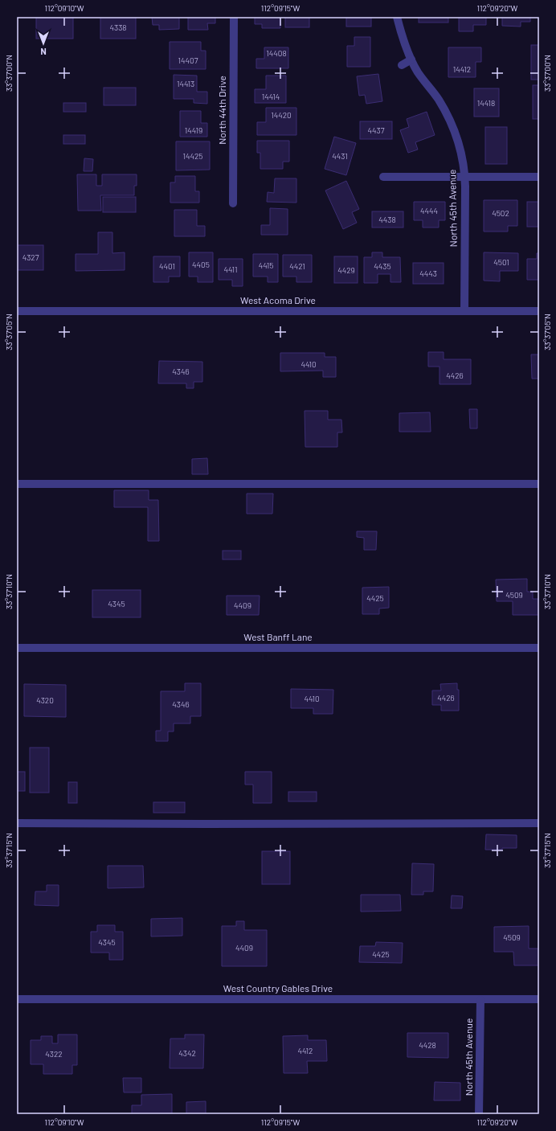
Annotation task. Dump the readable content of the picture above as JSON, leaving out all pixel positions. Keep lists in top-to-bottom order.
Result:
{
  "streets": {
    "street": [
      "North 44th Drive",
      "North 45th Avenue",
      "West Acoma Drive",
      "West Banff Lane",
      "West Country Gables Drive"
    ]
  },
  "crossings": [
    ["North 45th Avenue", "West Acoma Drive"],
    ["North 45th Avenue", "West Country Gables Drive"]
  ],
  "house_numbers": [
    "4338",
    "14408",
    "14407",
    "14412",
    "14413",
    "14414",
    "14418",
    "14420",
    "14419",
    "4437",
    "14425",
    "4431",
    "4444",
    "4502",
    "4438",
    "4327",
    "4501",
    "4405",
    "4415",
    "4401",
    "4421",
    "4435",
    "4411",
    "4429",
    "4443",
    "4410",
    "4346",
    "4426",
    "4509",
    "4425",
    "4345",
    "4409",
    "4426",
    "4410",
    "4320",
    "4346",
    "4509",
    "4345",
    "4409",
    "4425",
    "4428",
    "4412",
    "4342",
    "4322"
  ],
  "north": "bottom",
  "coordinates": [
    "112°09'10\"W",
    "112°09'15\"W",
    "112°09'20\"W",
    "33°37'00\"N",
    "33°37'05\"N",
    "33°37'10\"N",
    "33°37'15\"N"
  ]
}
